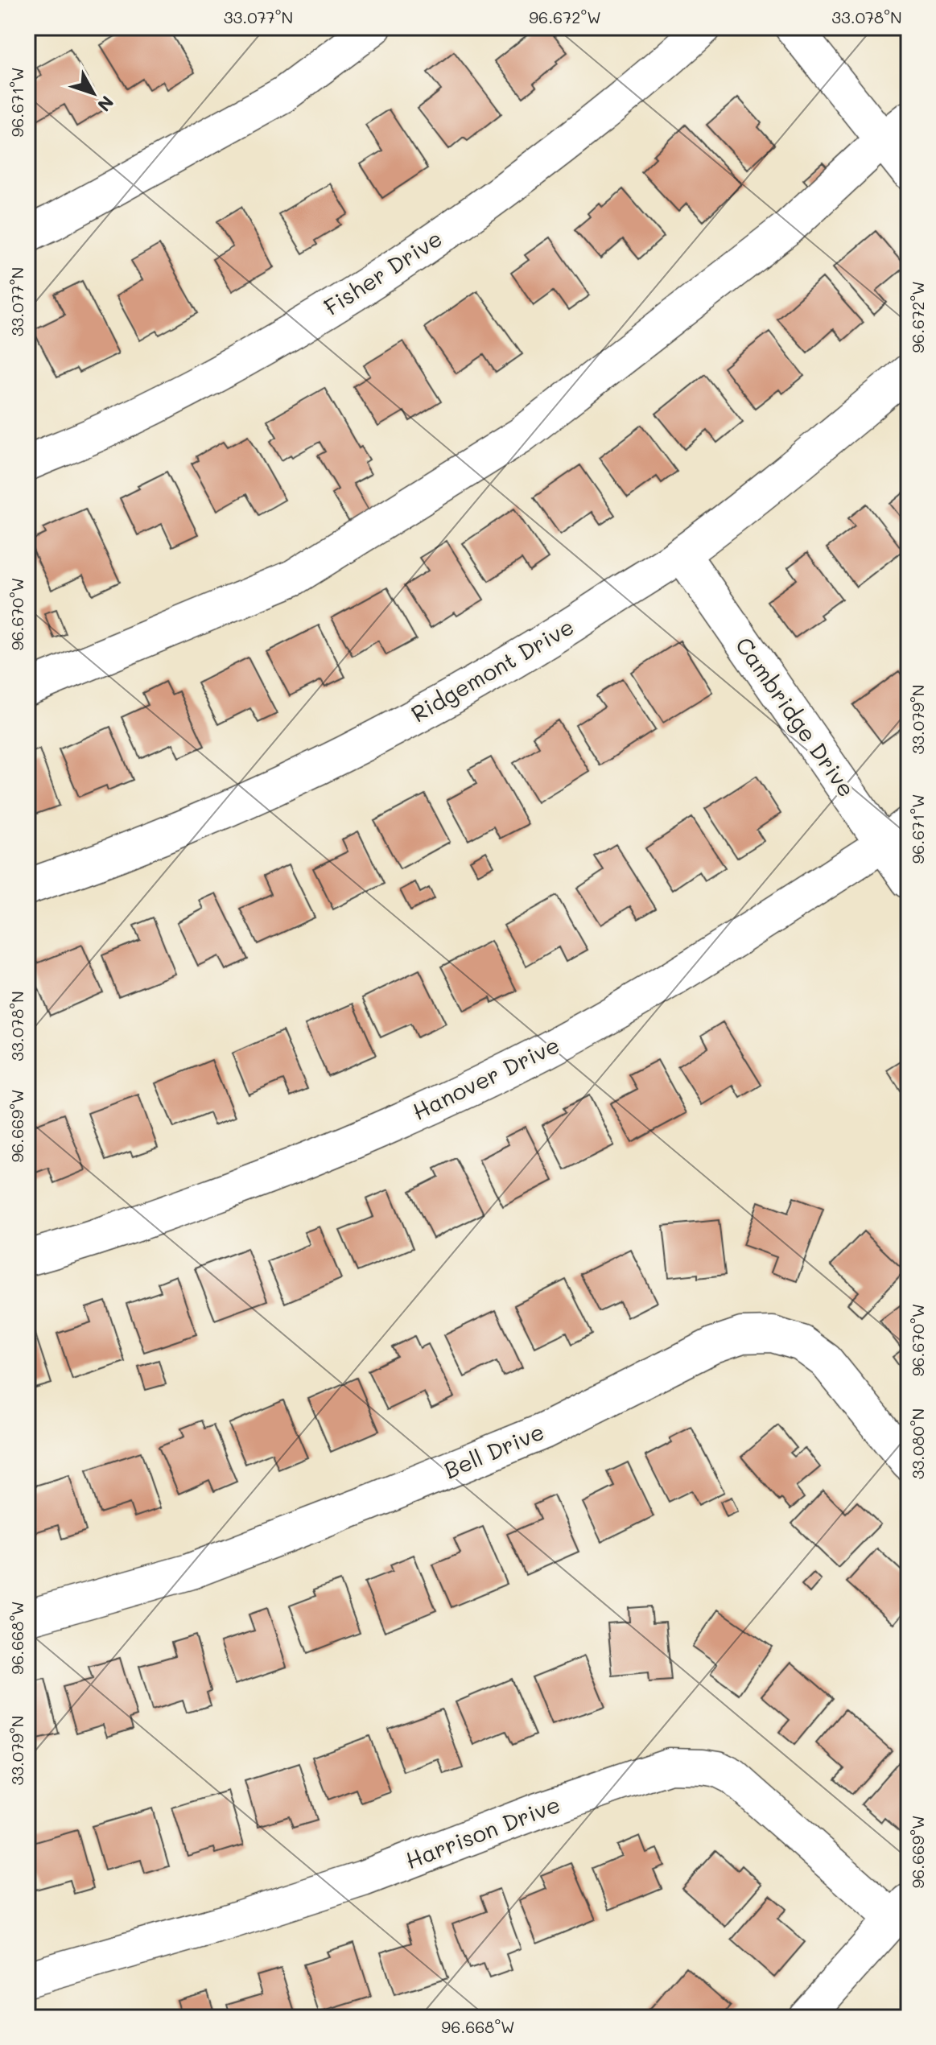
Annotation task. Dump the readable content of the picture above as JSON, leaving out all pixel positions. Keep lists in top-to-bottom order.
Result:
{
  "streets": {
    "street": [
      "Fisher Drive",
      "Ridgemont Drive",
      "Cambridge Drive",
      "Hanover Drive",
      "Bell Drive",
      "Harrison Drive"
    ]
  },
  "crossings": [
    ["Ridgemont Drive", "Cambridge Drive"],
    ["Cambridge Drive", "Hanover Drive"]
  ],
  "north": "bottom right",
  "coordinates": [
    "33.077°N",
    "96.672°W",
    "33.078°N",
    "96.671°W",
    "96.670°W",
    "33.079°N",
    "96.669°W",
    "33.080°N",
    "96.668°W"
  ]
}
